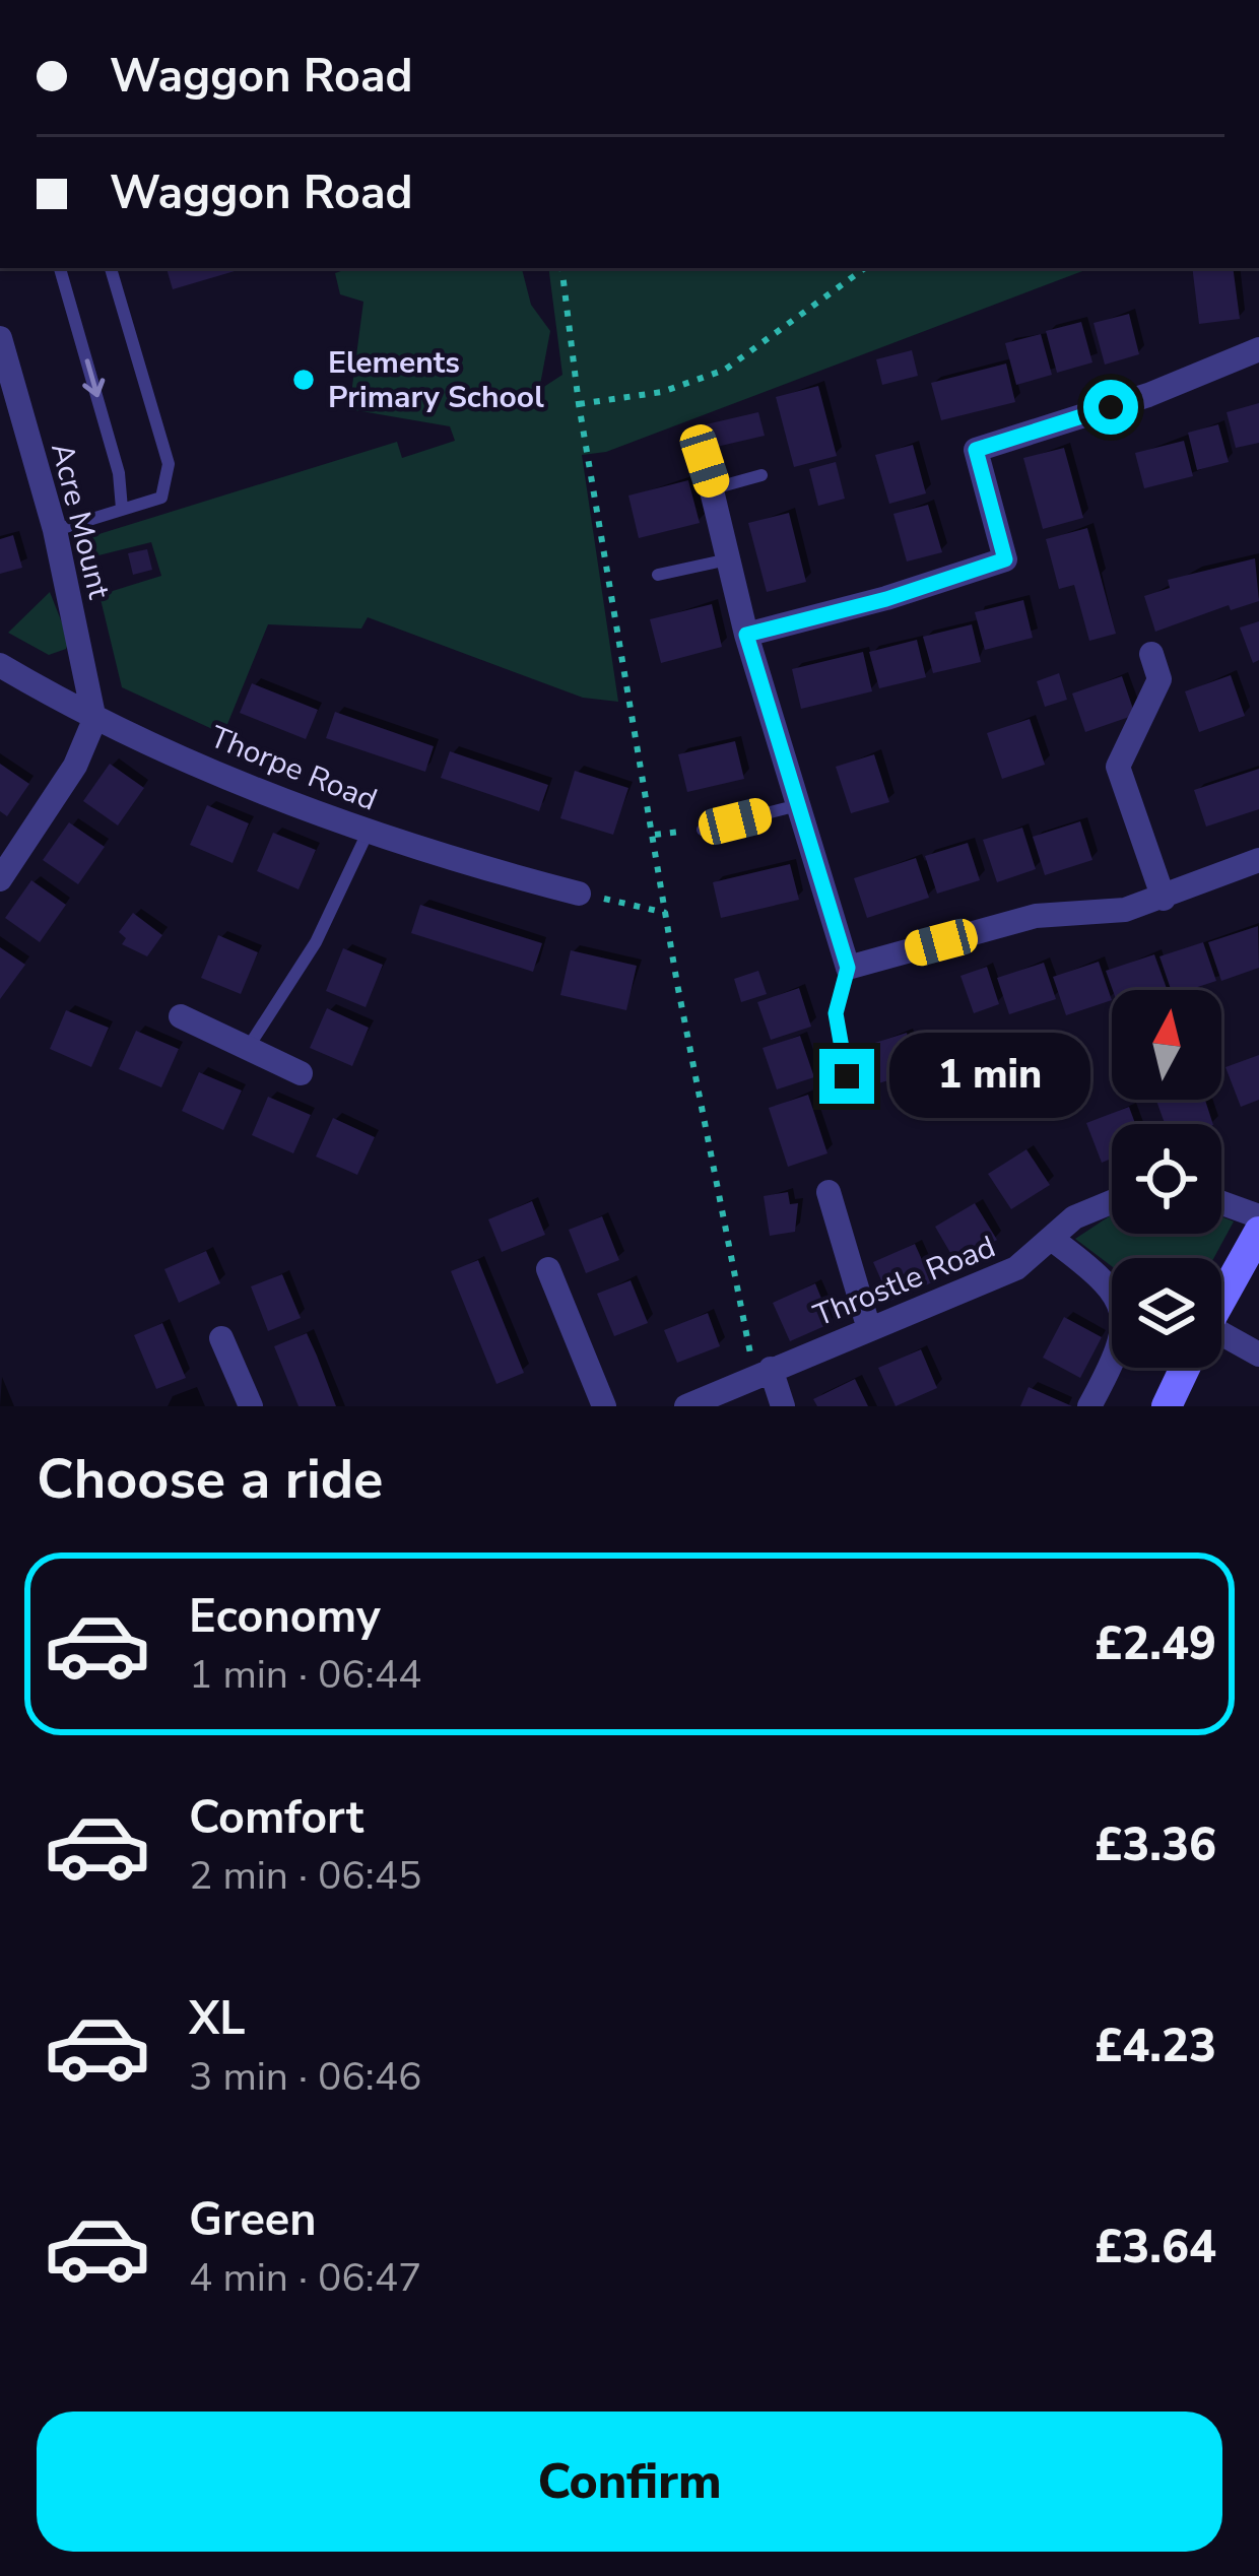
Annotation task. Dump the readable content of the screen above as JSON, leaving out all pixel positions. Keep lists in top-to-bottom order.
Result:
{
  "streets": {
    "street": ["Acre Mount", "Thorpe Road", "Throstle Road"]
  },
  "crossings": [
    ["Acre Mount", "Thorpe Road"]
  ],
  "places": ["Elements Primary School"],
  "north": "top",
  "page": {
    "banner": ["Waggon Road", "Waggon Road"],
    "bubble": "1 min",
    "heading": "Choose a ride",
    "list": [
      {
        "name": "Economy",
        "note": "1 min · 06:44",
        "value": "£2.49"
      },
      {
        "name": "Comfort",
        "note": "2 min · 06:45",
        "value": "£3.36"
      },
      {
        "name": "XL",
        "note": "3 min · 06:46",
        "value": "£4.23"
      },
      {
        "name": "Green",
        "note": "4 min · 06:47",
        "value": "£3.64"
      }
    ],
    "buttons": "Confirm"
  }
}
